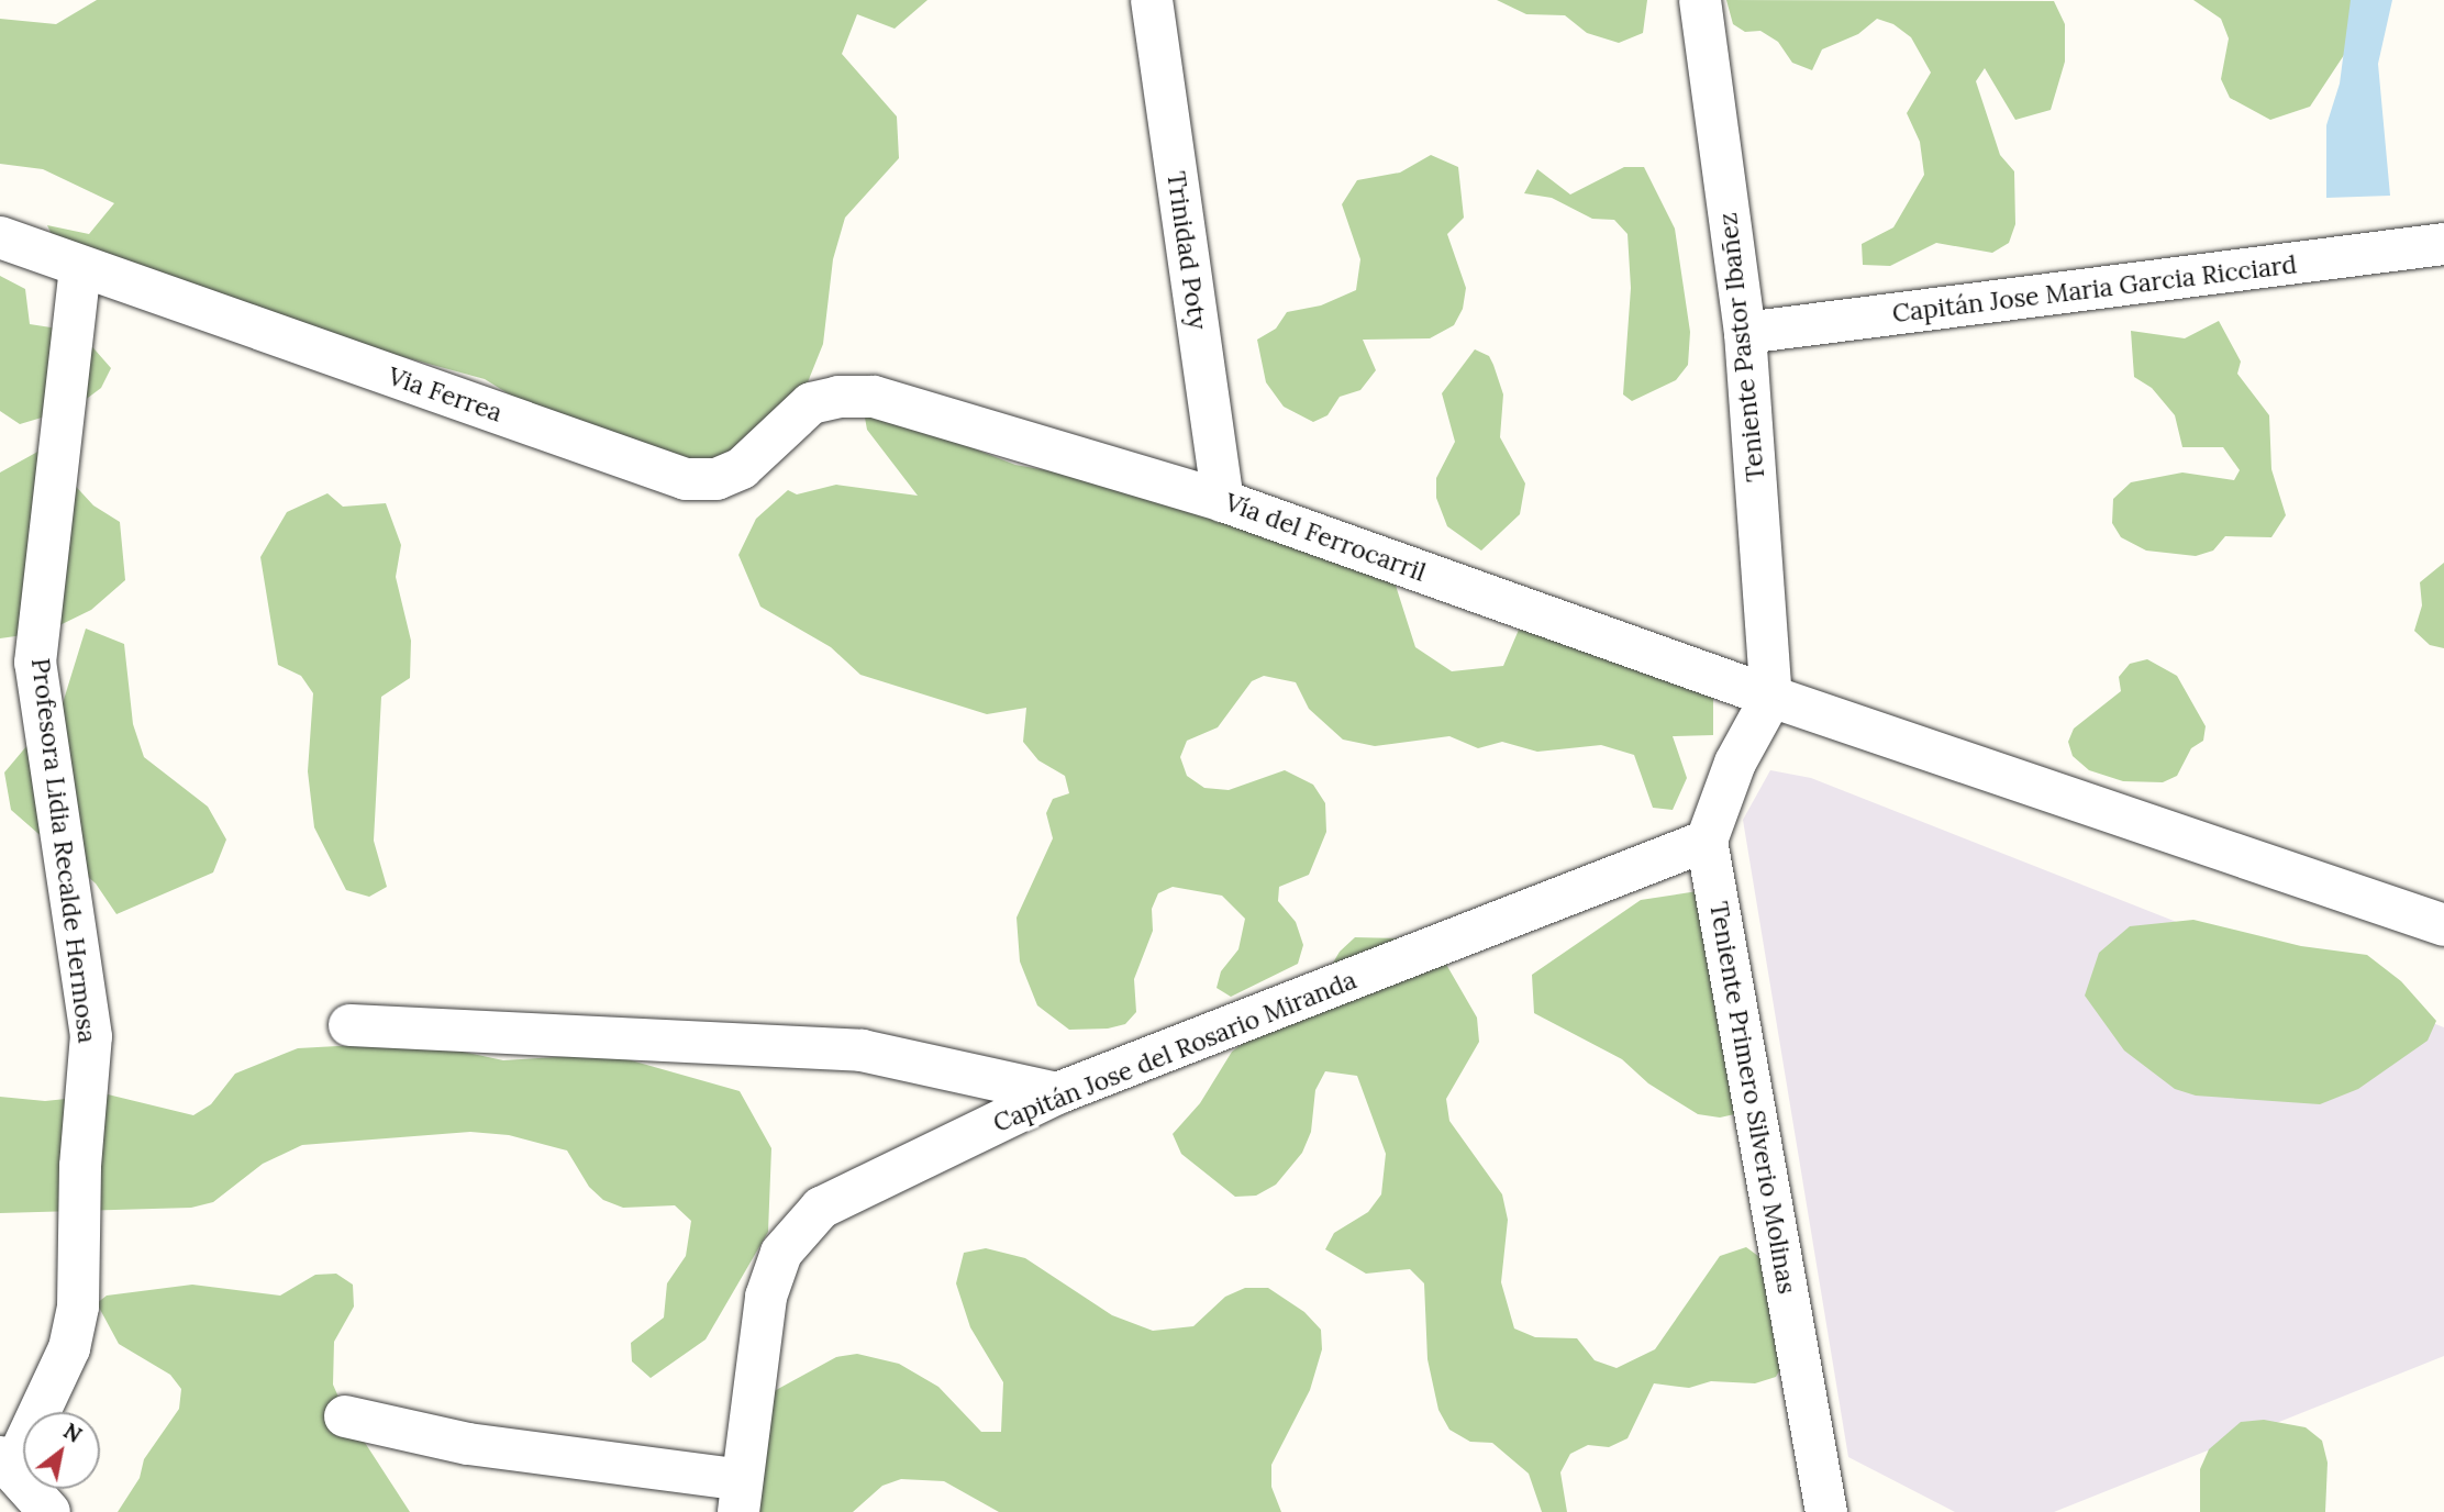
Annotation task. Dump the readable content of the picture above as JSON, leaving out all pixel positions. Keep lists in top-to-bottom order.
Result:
{
  "streets": {
    "street": [
      "Trinidad Poty",
      "Capitán Jose Maria Garcia Ricciard",
      "Teniente Pastor Ibañez",
      "Via Ferrea",
      "Vía del Ferrocarril",
      "Profesora Lidia Recalde Hermosa",
      "Capitán Jose del Rosario Miranda",
      "Teniente Primero Silverio Molinas"
    ]
  },
  "crossings": [
    ["Trinidad Poty", "Vía del Ferrocarril"],
    ["Capitán Jose Maria Garcia Ricciard", "Teniente Pastor Ibañez"],
    ["Teniente Pastor Ibañez", "Vía del Ferrocarril"],
    ["Via Ferrea", "Vía del Ferrocarril"],
    ["Via Ferrea", "Profesora Lidia Recalde Hermosa"],
    ["Capitán Jose del Rosario Miranda", "Teniente Primero Silverio Molinas"]
  ],
  "north": "top right"
}
